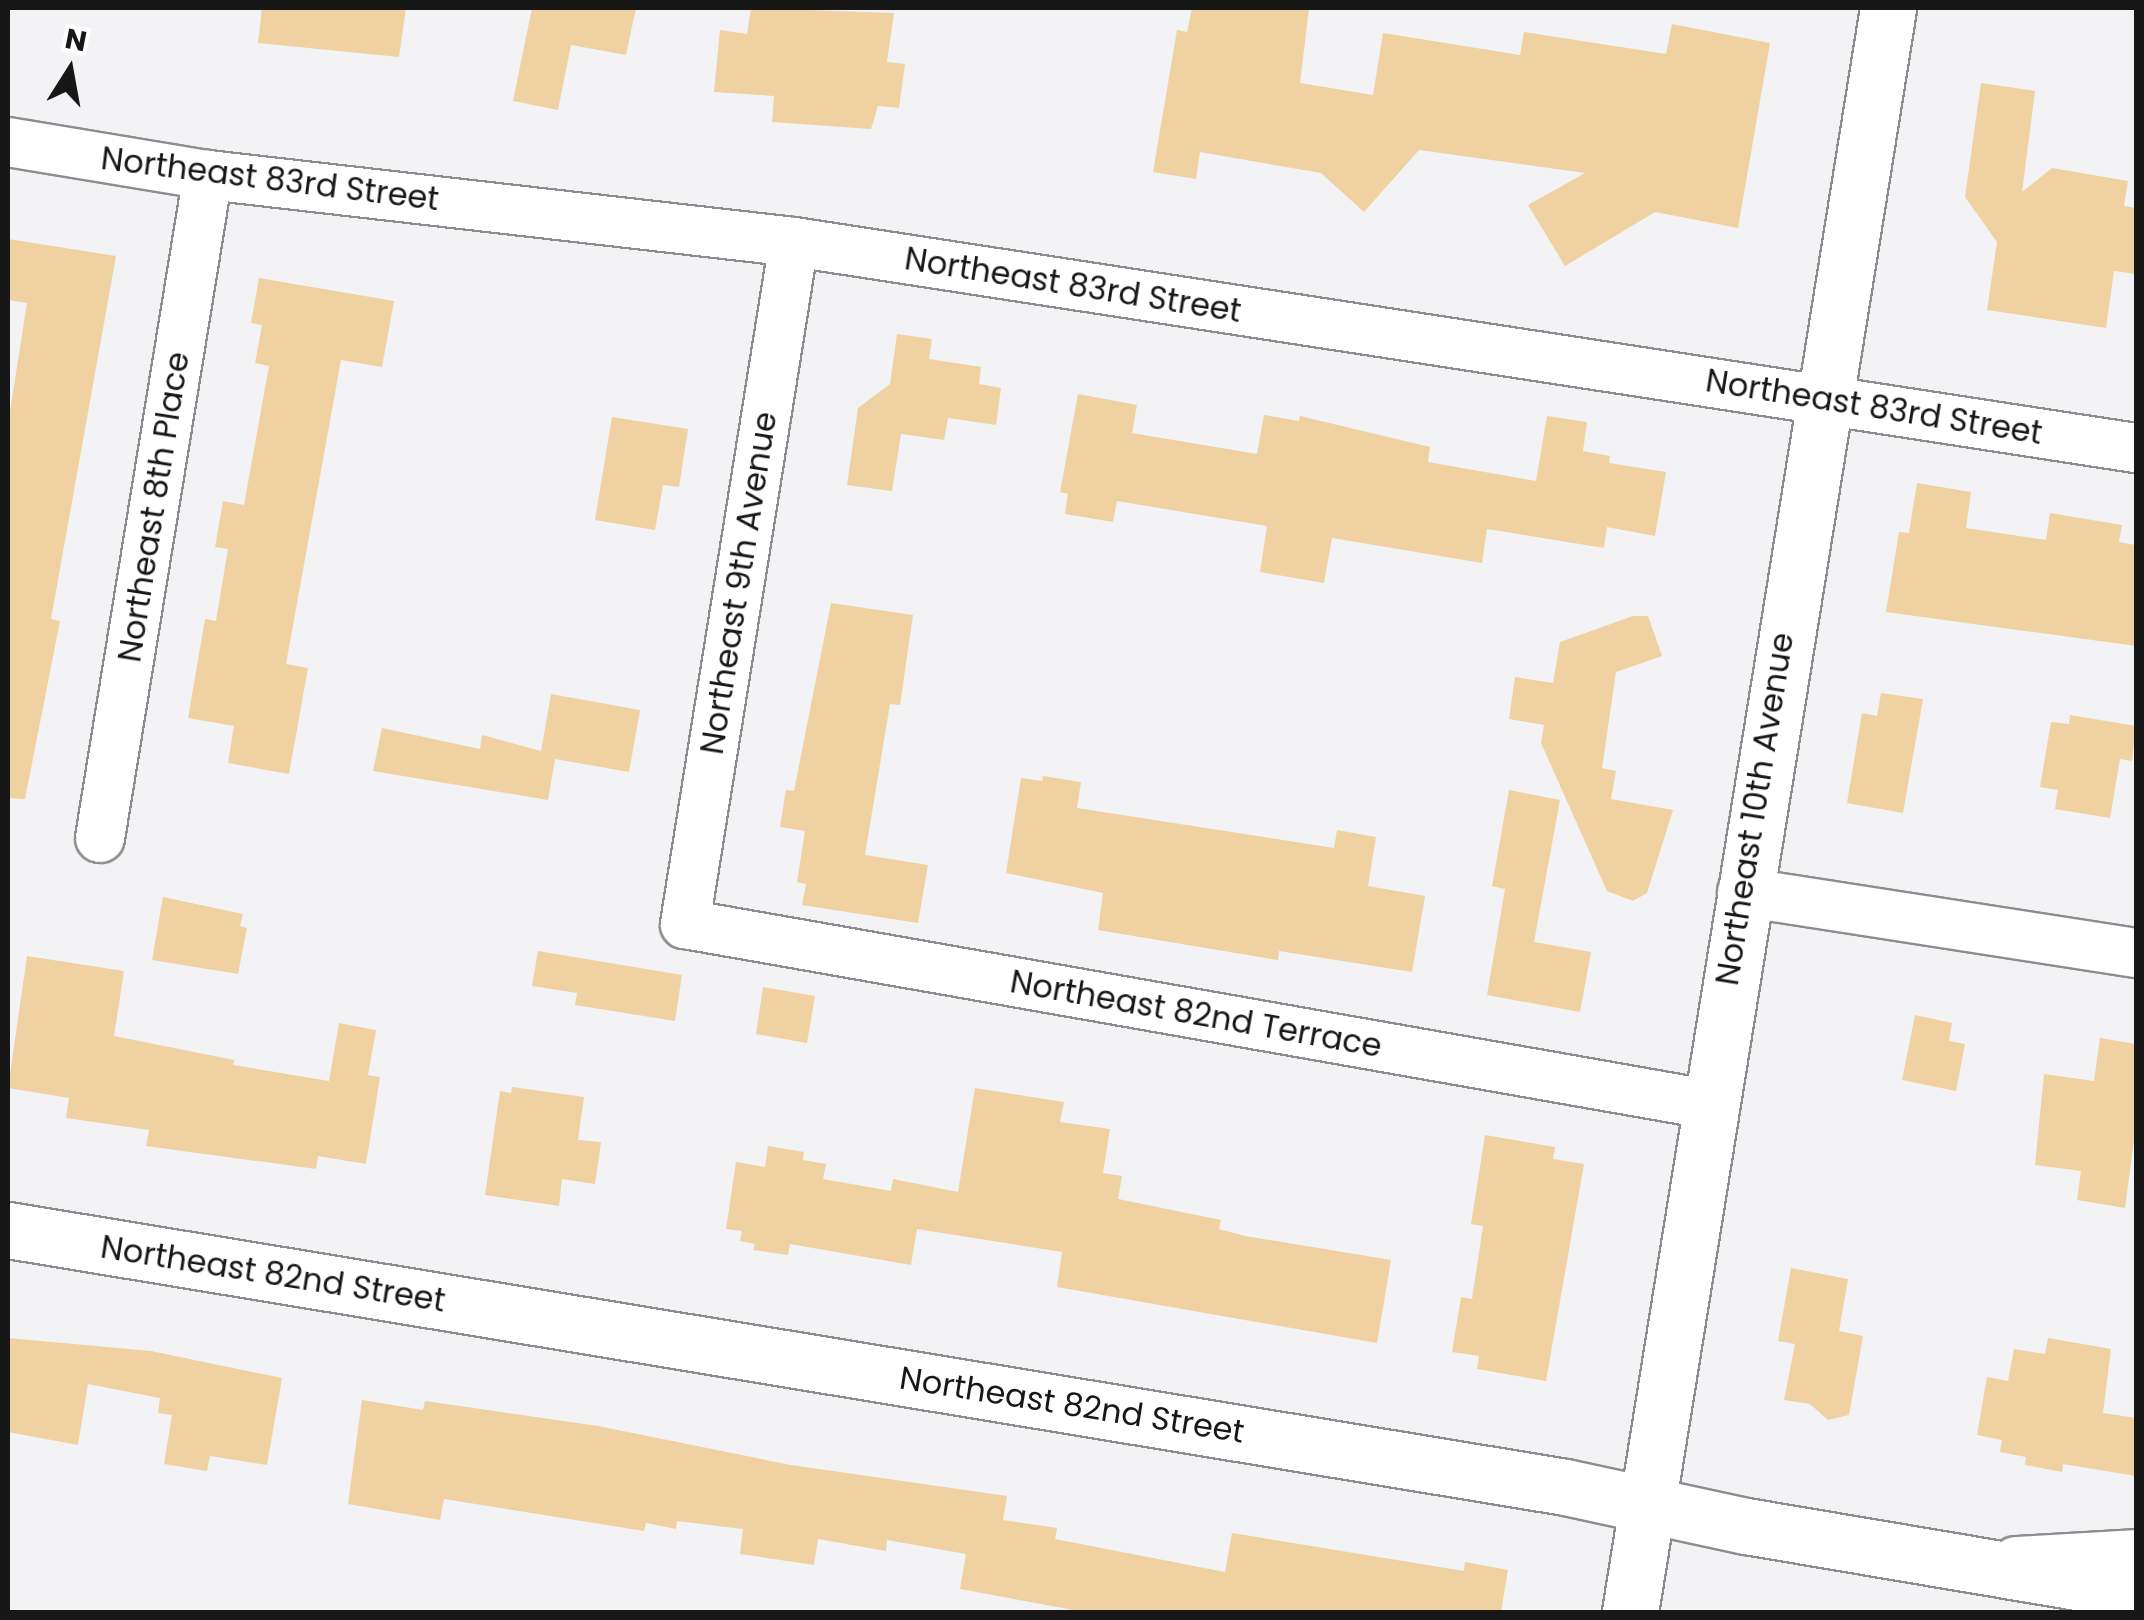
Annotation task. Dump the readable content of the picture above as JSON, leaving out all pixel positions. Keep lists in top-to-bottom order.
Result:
{
  "streets": {
    "main road": ["Northeast 10th Avenue", "Northeast 82nd Street"],
    "street": [
      "Northeast 83rd Street",
      "Northeast 8th Place",
      "Northeast 9th Avenue",
      "Northeast 82nd Terrace"
    ]
  },
  "crossings": [
    ["Northeast 83rd Street", "Northeast 8th Place"],
    ["Northeast 83rd Street", "Northeast 9th Avenue"],
    ["Northeast 83rd Street", "Northeast 10th Avenue"],
    ["Northeast 9th Avenue", "Northeast 82nd Terrace"],
    ["Northeast 10th Avenue", "Northeast 82nd Terrace"],
    ["Northeast 10th Avenue", "Northeast 82nd Street"]
  ],
  "north": "top"
}
